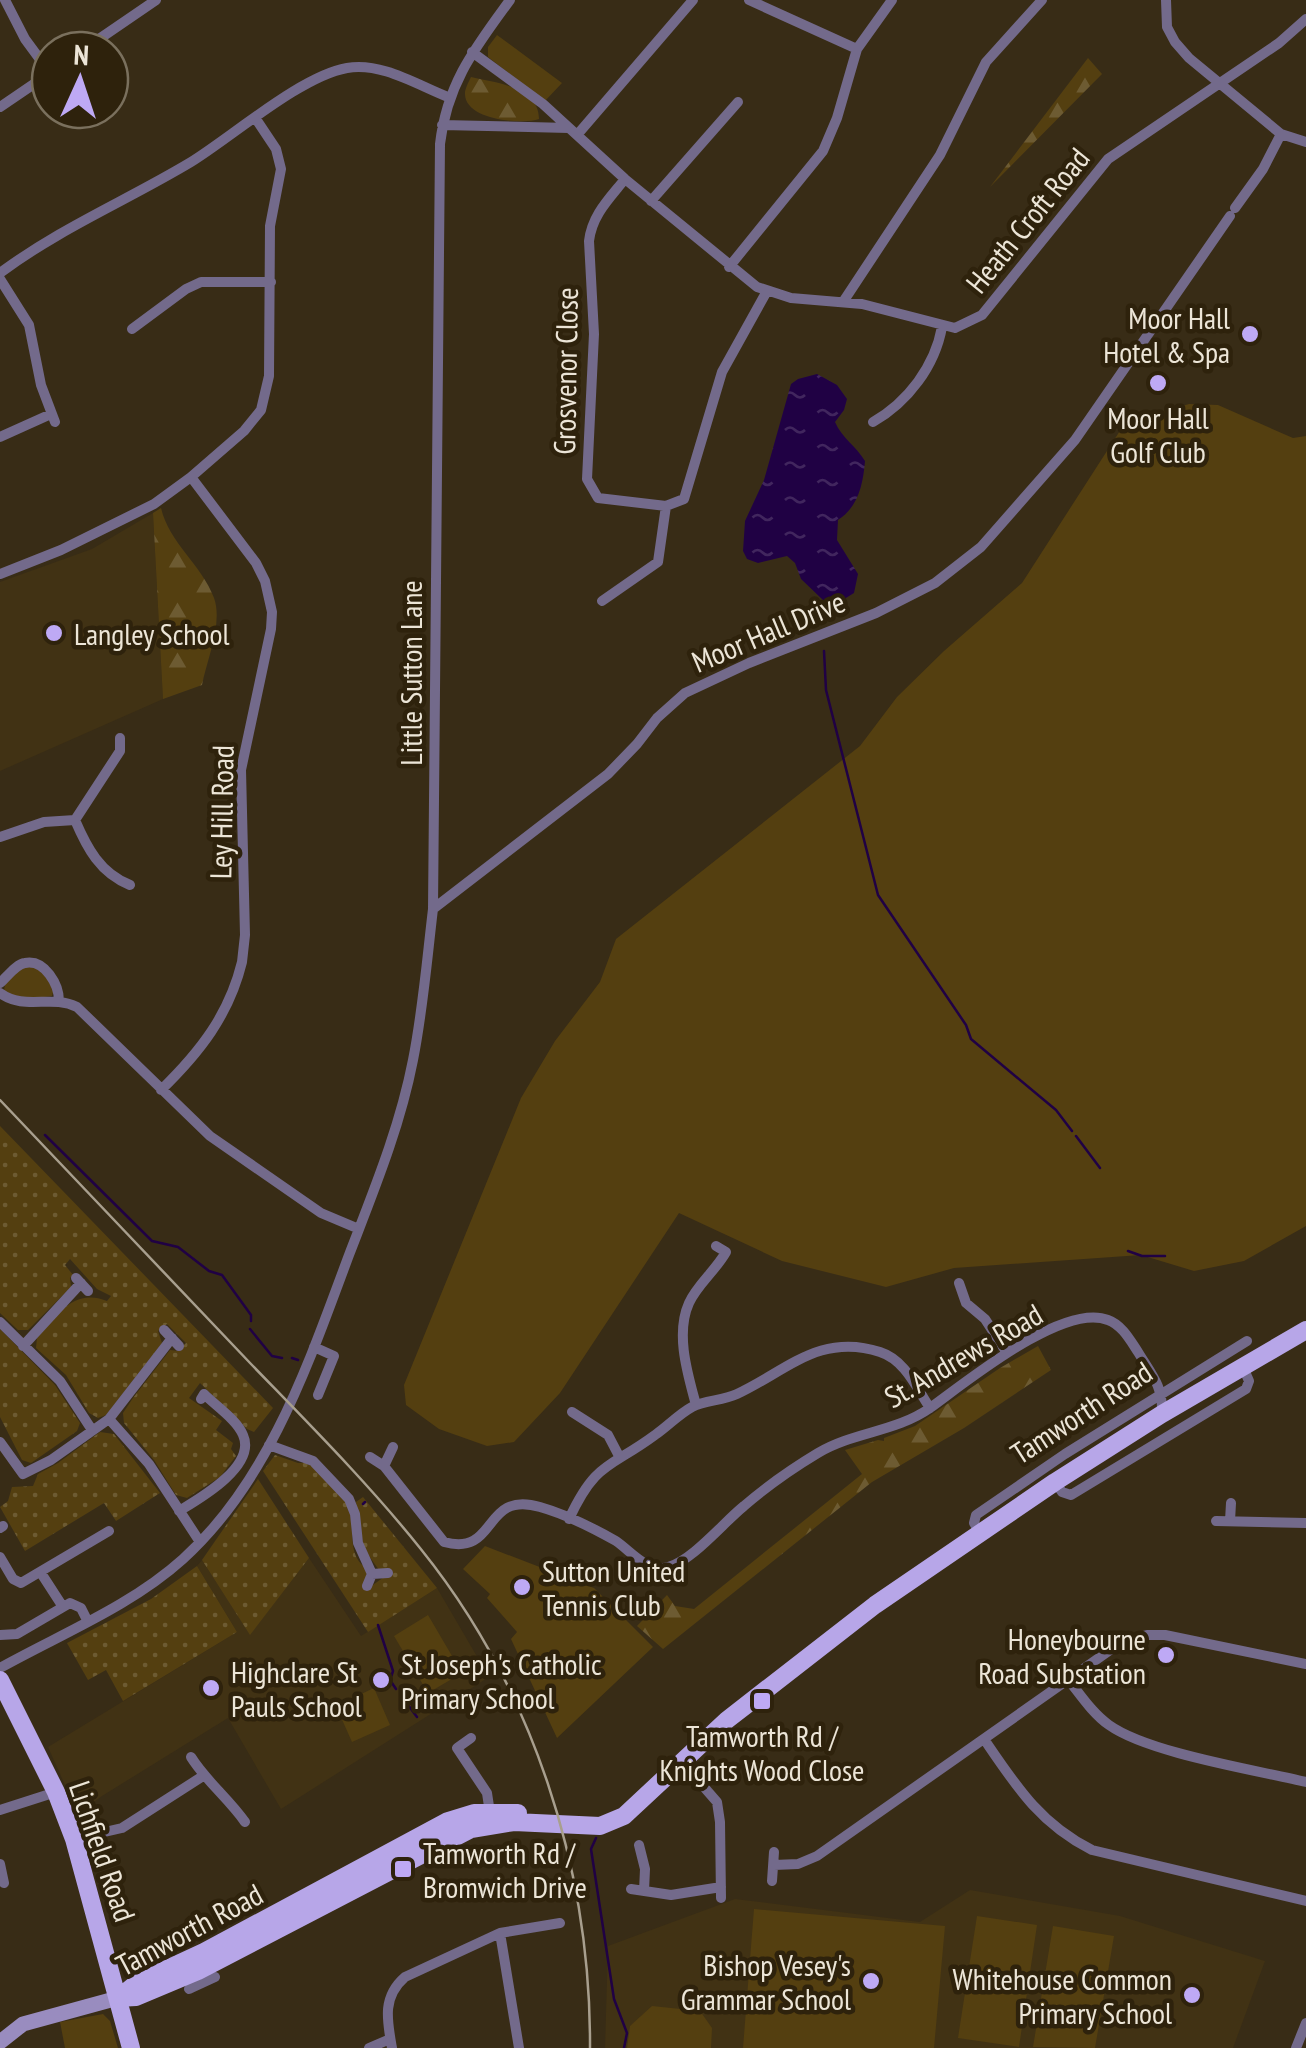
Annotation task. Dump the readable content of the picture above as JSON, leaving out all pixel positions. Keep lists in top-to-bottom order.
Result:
{
  "streets": {
    "main road": ["Tamworth Road", "Lichfield Road"],
    "street": [
      "Heath Croft Road",
      "Grosvenor Close",
      "Moor Hall Drive",
      "Little Sutton Lane",
      "Ley Hill Road",
      "St. Andrews Road"
    ]
  },
  "crossings": [
    ["Moor Hall Drive", "Little Sutton Lane"],
    ["Little Sutton Lane", "Lichfield Road"],
    ["St. Andrews Road", "Tamworth Road"],
    ["Tamworth Road", "Lichfield Road"]
  ],
  "places": {
    "other": [
      "Moor Hall Hotel & Spa",
      "Moor Hall Golf Club",
      "Langley School",
      "Sutton United Tennis Club",
      "Honeybourne Road Substation",
      "St Joseph's Catholic Primary School",
      "Highclare St Pauls School",
      "Bishop Vesey's Grammar School",
      "Whitehouse Common Primary School"
    ],
    "transit": ["Tamworth Rd / Knights Wood Close", "Tamworth Rd / Bromwich Drive"]
  },
  "north": "top"
}
